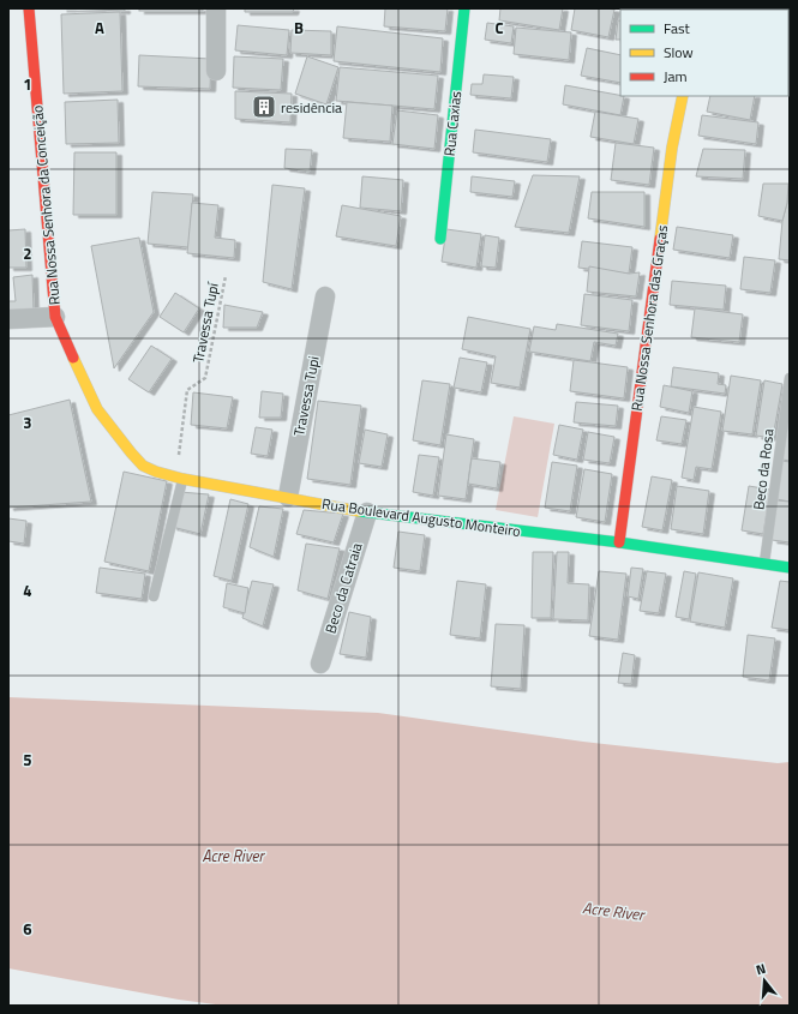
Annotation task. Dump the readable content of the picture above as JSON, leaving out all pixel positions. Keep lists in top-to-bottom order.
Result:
{
  "streets": {
    "street": [
      "Rua Caxias",
      "Rua Nossa Senhora da Conceição",
      "Rua Nossa Senhora das Graças",
      "Travessa Tupi",
      "Rua Boulevard Augusto Monteiro",
      "Beco da Catraia"
    ],
    "lane": ["Beco da Rosa"],
    "path": ["Travessa Tupí"]
  },
  "crossings": [
    ["Rua Nossa Senhora da Conceição", "Rua Boulevard Augusto Monteiro"],
    ["Rua Nossa Senhora das Graças", "Rua Boulevard Augusto Monteiro"],
    ["Travessa Tupí", "Rua Boulevard Augusto Monteiro"],
    ["Travessa Tupi", "Rua Boulevard Augusto Monteiro"],
    ["Beco da Rosa", "Rua Boulevard Augusto Monteiro"],
    ["Rua Boulevard Augusto Monteiro", "Beco da Catraia"]
  ],
  "water": ["Acre River"],
  "places": {
    "building": ["residência"]
  },
  "legend": ["Fast", "Slow", "Jam"],
  "north": "top",
  "grid": {
    "columns": ["A", "B", "C"],
    "rows": [
      "1",
      "2",
      "3",
      "4",
      "5",
      "6"
    ]
  }
}
